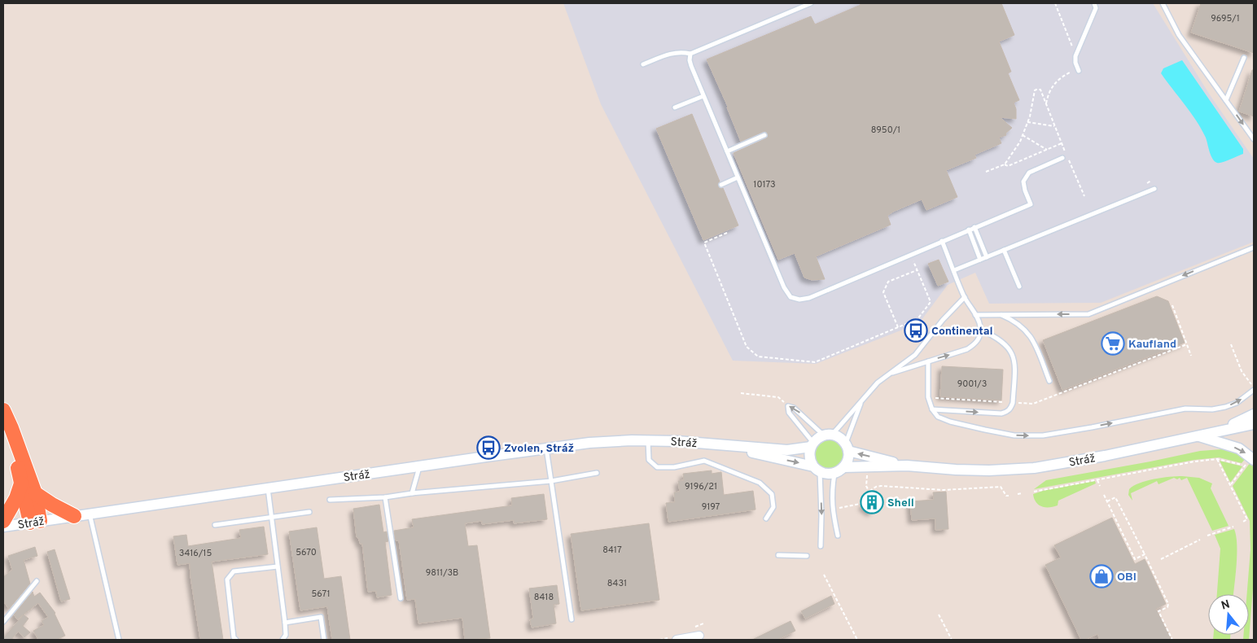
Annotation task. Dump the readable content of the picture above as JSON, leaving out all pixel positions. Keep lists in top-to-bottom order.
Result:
{
  "streets": {
    "street": ["Stráž"]
  },
  "places": {
    "bus stop": ["Continental", "Zvolen, Stráž"],
    "supermarket": ["Kaufland"],
    "building": ["Shell"],
    "shop": ["OBI"]
  },
  "house_numbers": [
    "9695/1",
    "8950/1",
    "10173",
    "9001/3",
    "9196/21",
    "9197",
    "8417",
    "5670",
    "3416/15",
    "9811/3B",
    "8431",
    "5671",
    "8418"
  ],
  "north": "top"
}
